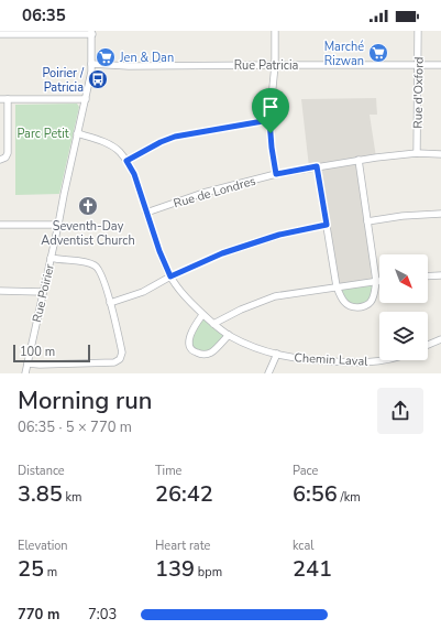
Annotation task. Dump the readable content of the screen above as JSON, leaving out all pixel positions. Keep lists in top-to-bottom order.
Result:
{
  "streets": {
    "street": [
      "Rue Patricia",
      "Rue d'Oxford",
      "Rue de Londres",
      "Rue Poirier",
      "Chemin Laval"
    ]
  },
  "crossings": [
    ["Rue Patricia", "Rue d'Oxford"],
    ["Rue Patricia", "Rue Poirier"],
    ["Rue d'Oxford", "Rue de Londres"],
    ["Rue de Londres", "Chemin Laval"],
    ["Rue Poirier", "Chemin Laval"]
  ],
  "parks": ["Parc Petit"],
  "places": {
    "supermarket": ["Marché Rizwan", "Jen & Dan"],
    "bus stop": ["Poirier / Patricia"],
    "church": ["Seventh-Day Adventist Church"]
  },
  "scale_bar": "100 m",
  "north": "bottom right",
  "page": {
    "status": "06:35",
    "scale": "100 m",
    "heading": ["Morning run", "06:35 · 5 × 770 m"],
    "stats": [
      ["Distance", "3.85 km"],
      ["Time", "26:42"],
      ["Pace", "6:56 /km"],
      ["Elevation", "25 m"],
      ["Heart rate", "139 bpm"],
      ["kcal", "241"]
    ],
    "list": [
      {
        "name": "770 m",
        "note": "7:03"
      }
    ]
  }
}
